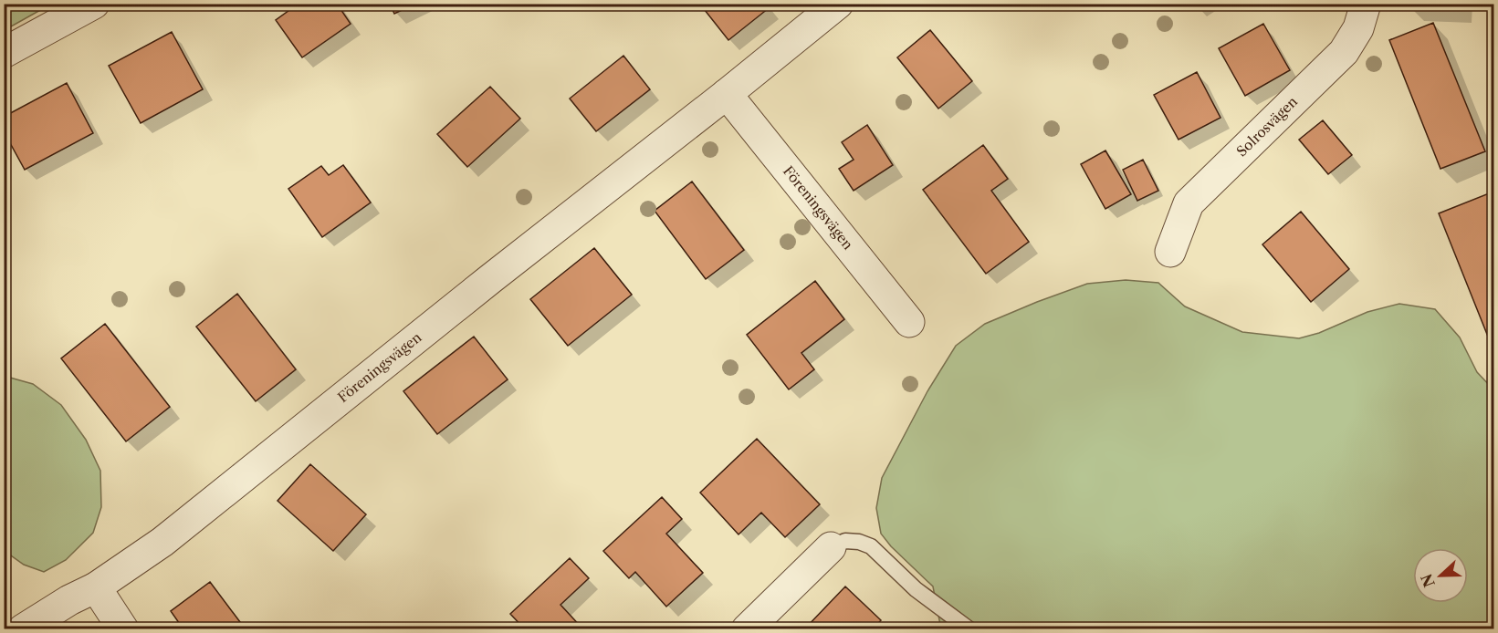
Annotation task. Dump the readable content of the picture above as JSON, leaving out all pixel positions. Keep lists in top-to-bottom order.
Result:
{
  "streets": {
    "street": ["Solrosvägen", "Föreningsvägen"]
  },
  "north": "left"
}
